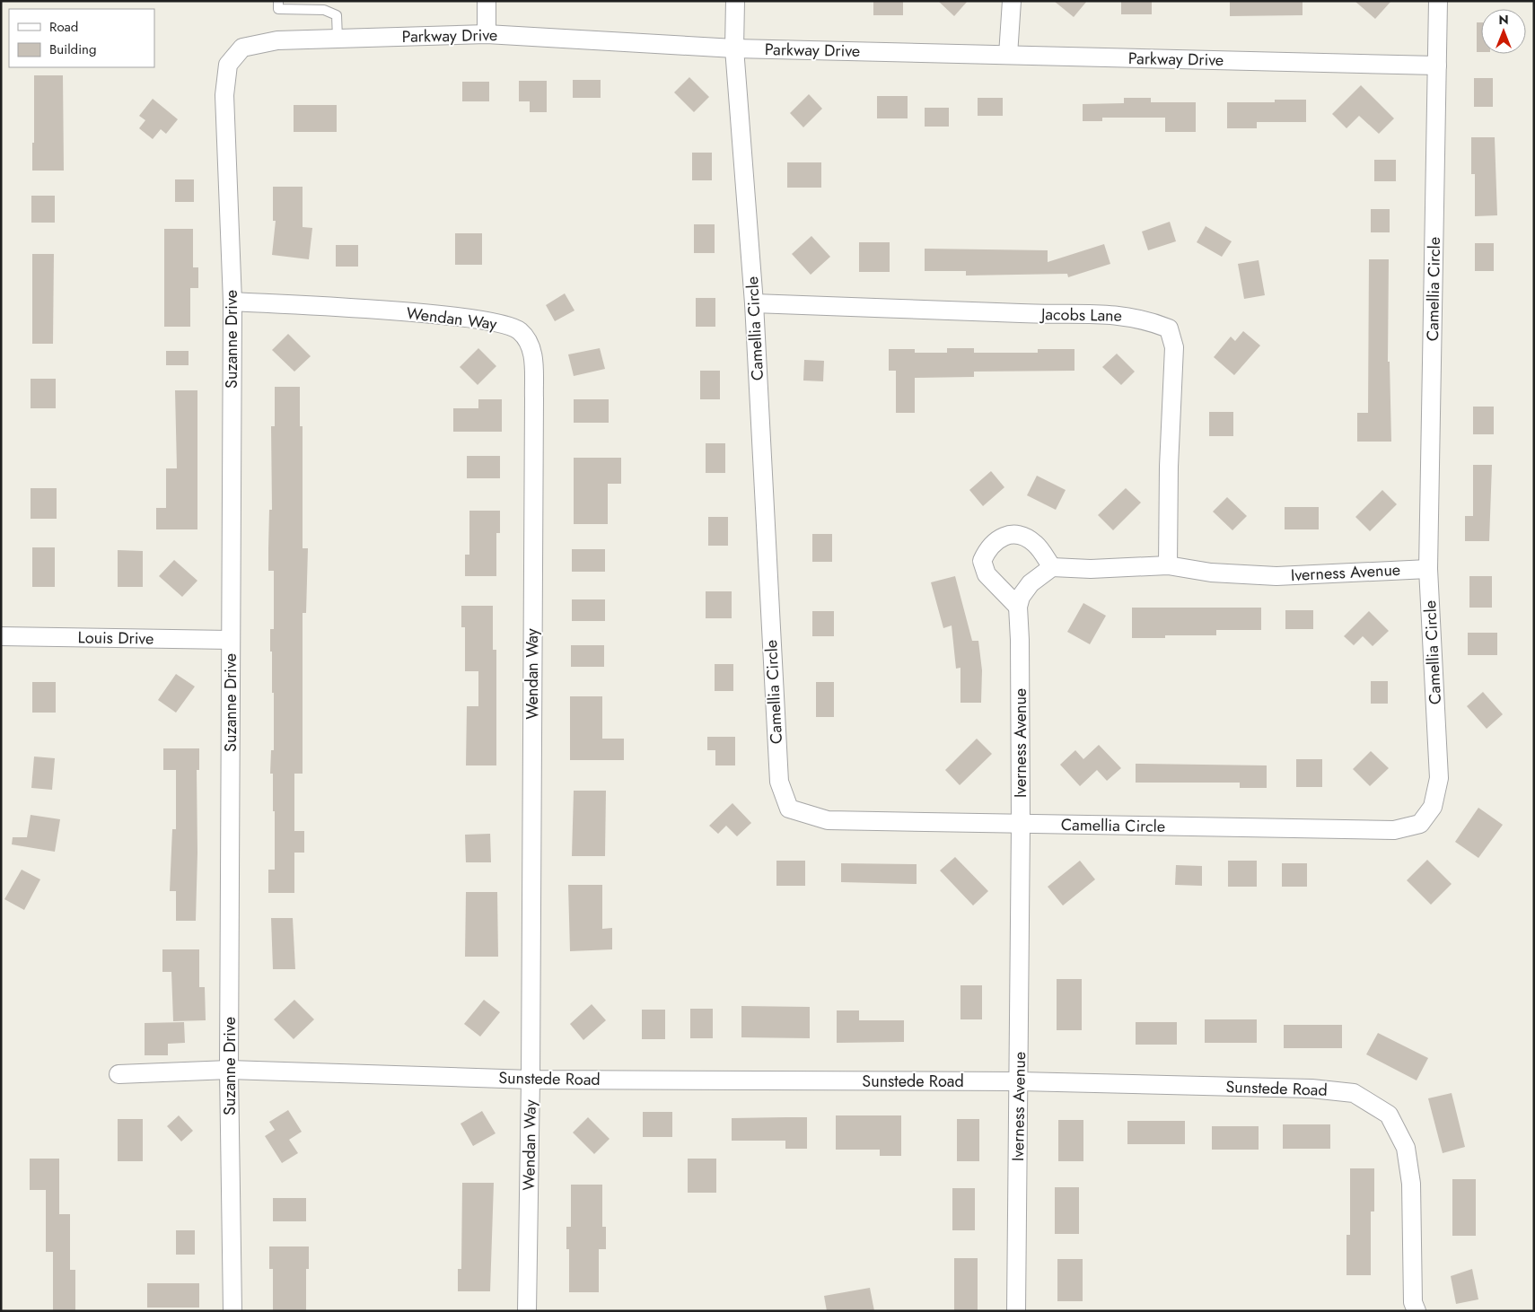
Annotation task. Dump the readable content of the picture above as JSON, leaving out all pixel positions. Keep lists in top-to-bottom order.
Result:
{
  "streets": {
    "street": [
      "Parkway Drive",
      "Camellia Circle",
      "Jacobs Lane",
      "Wendan Way",
      "Suzanne Drive",
      "Iverness Avenue",
      "Louis Drive",
      "Sunstede Road"
    ]
  },
  "crossings": [
    ["Parkway Drive", "Camellia Circle"],
    ["Parkway Drive", "Suzanne Drive"],
    ["Camellia Circle", "Jacobs Lane"],
    ["Camellia Circle", "Iverness Avenue"],
    ["Jacobs Lane", "Iverness Avenue"],
    ["Wendan Way", "Suzanne Drive"],
    ["Wendan Way", "Sunstede Road"],
    ["Suzanne Drive", "Louis Drive"],
    ["Suzanne Drive", "Sunstede Road"],
    ["Iverness Avenue", "Sunstede Road"]
  ],
  "legend": ["Road", "Building"],
  "north": "top"
}
